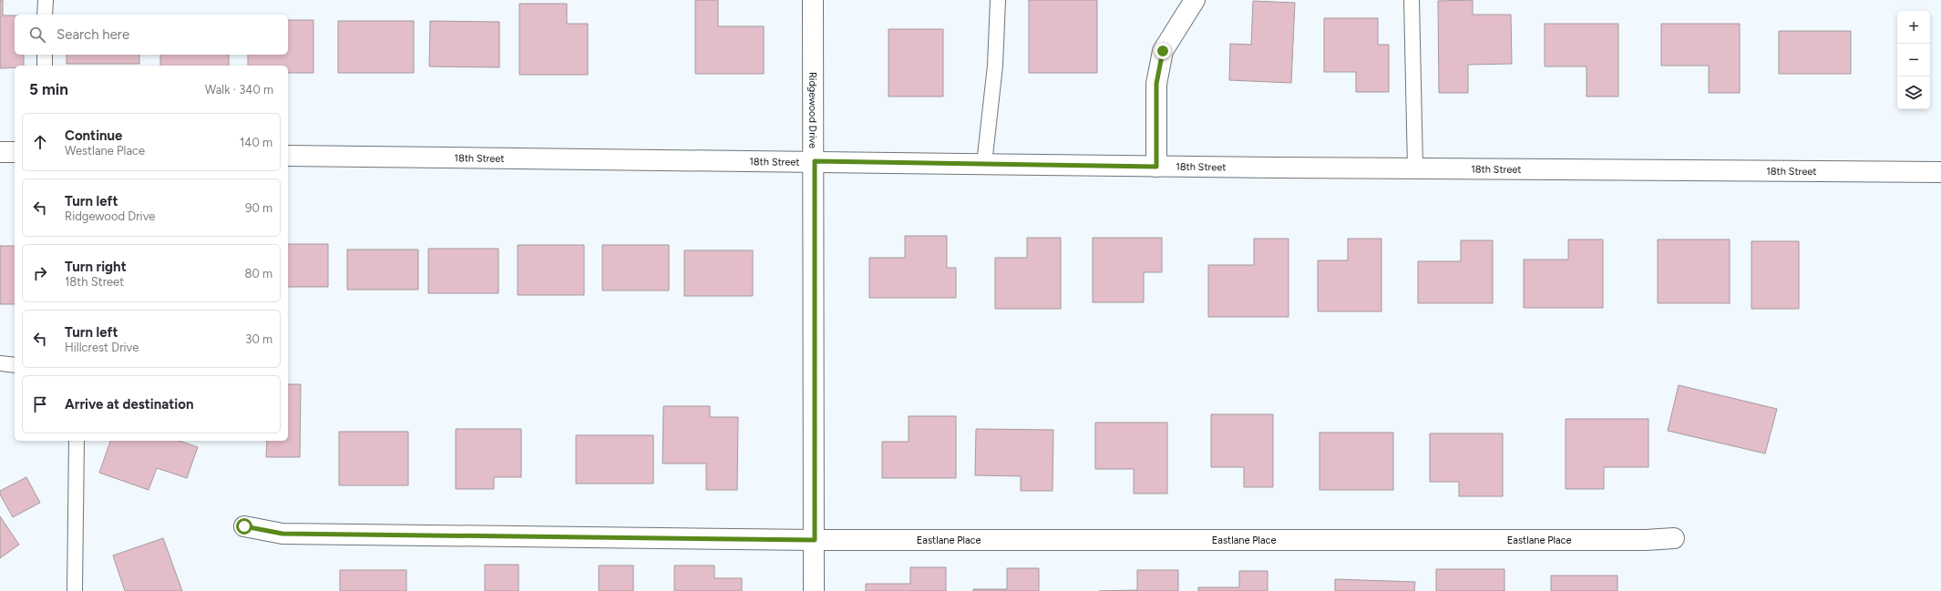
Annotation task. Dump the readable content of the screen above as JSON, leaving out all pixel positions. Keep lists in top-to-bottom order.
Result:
{
  "streets": {
    "street": ["Ridgewood Drive", "18th Street", "Eastlane Place"]
  },
  "crossings": [
    ["Ridgewood Drive", "18th Street"],
    ["Ridgewood Drive", "Eastlane Place"]
  ],
  "page": {
    "map_buttons": ["+", "−"],
    "search": "Search here",
    "heading": ["5 min", "Walk · 340 m"],
    "list": [
      ["Continue", "Westlane Place", "140 m"],
      ["Turn left", "Ridgewood Drive", "90 m"],
      ["Turn right", "18th Street", "80 m"],
      ["Turn left", "Hillcrest Drive", "30 m"],
      "Arrive at destination"
    ]
  }
}
